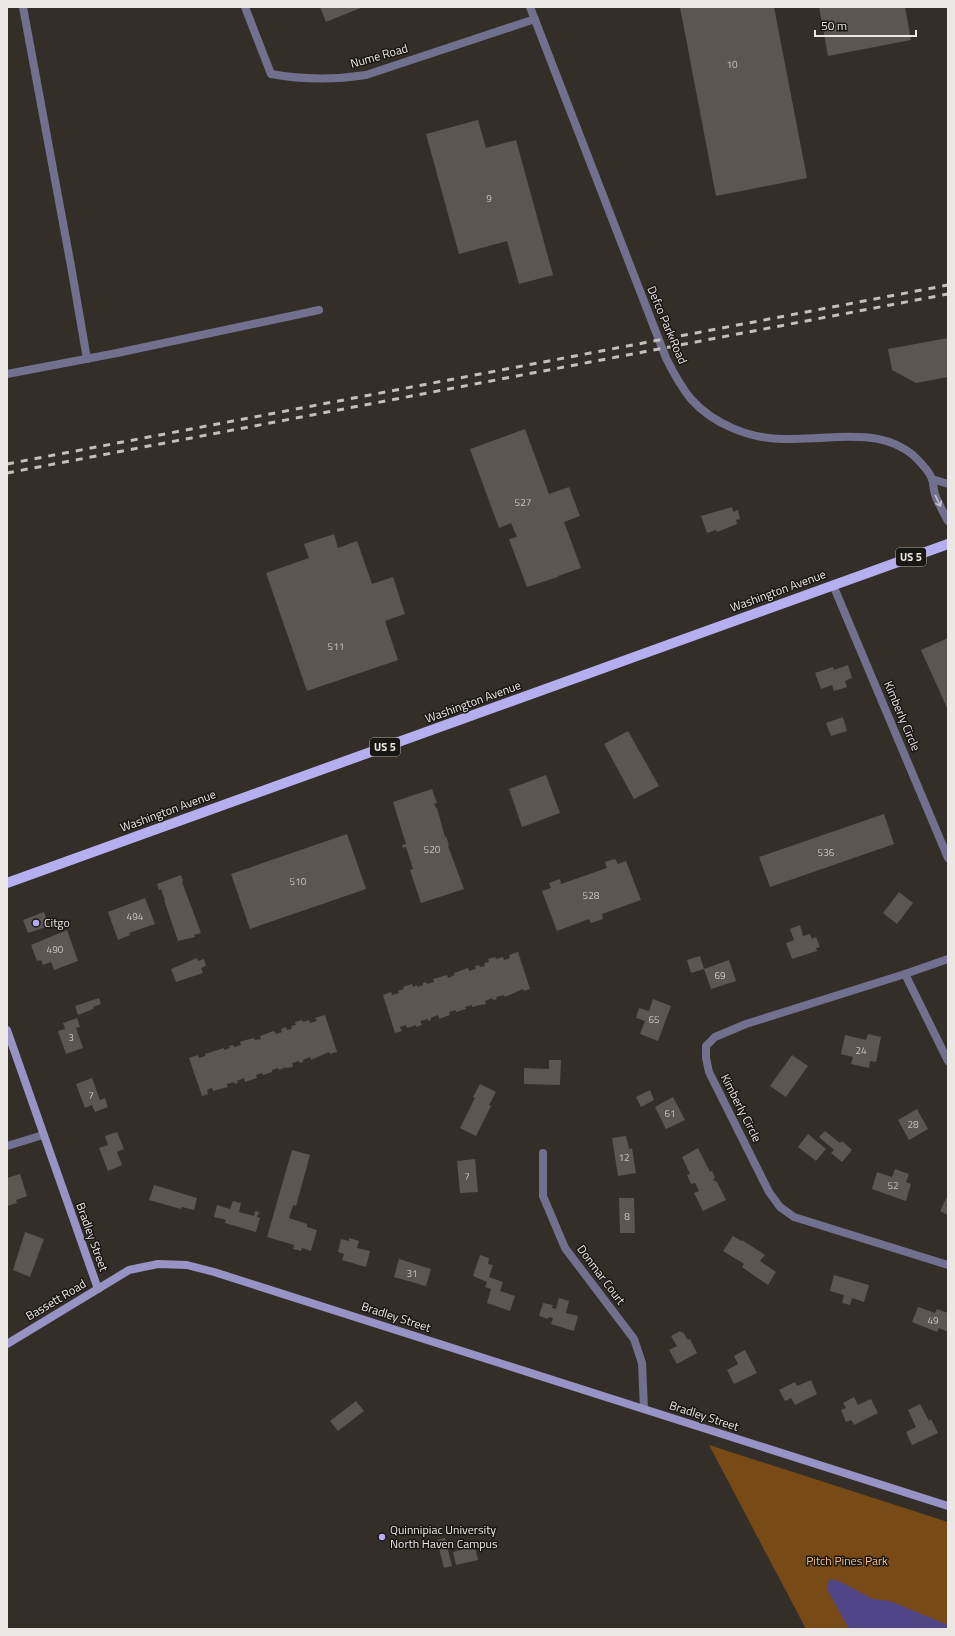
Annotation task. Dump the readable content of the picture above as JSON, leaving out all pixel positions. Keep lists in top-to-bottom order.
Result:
{
  "streets": {
    "main road": ["US 5", "Washington Avenue"],
    "street": [
      "Nume Road",
      "Defco Park Road",
      "Kimberly Circle",
      "Bradley Street",
      "Donmar Court",
      "Bassett Road"
    ]
  },
  "crossings": [
    ["Nume Road", "Defco Park Road"],
    ["Washington Avenue", "Kimberly Circle"],
    ["Bradley Street", "Donmar Court"],
    ["Bradley Street", "Bassett Road"]
  ],
  "parks": ["Pitch Pines Park"],
  "places": ["Citgo", "Quinnipiac University North Haven Campus"],
  "house_numbers": [
    "10",
    "9",
    "527",
    "511",
    "520",
    "536",
    "510",
    "528",
    "494",
    "490",
    "69",
    "65",
    "3",
    "24",
    "7",
    "61",
    "28",
    "12",
    "7",
    "52",
    "8",
    "31",
    "49"
  ],
  "scale_bar": "50 m"
}
